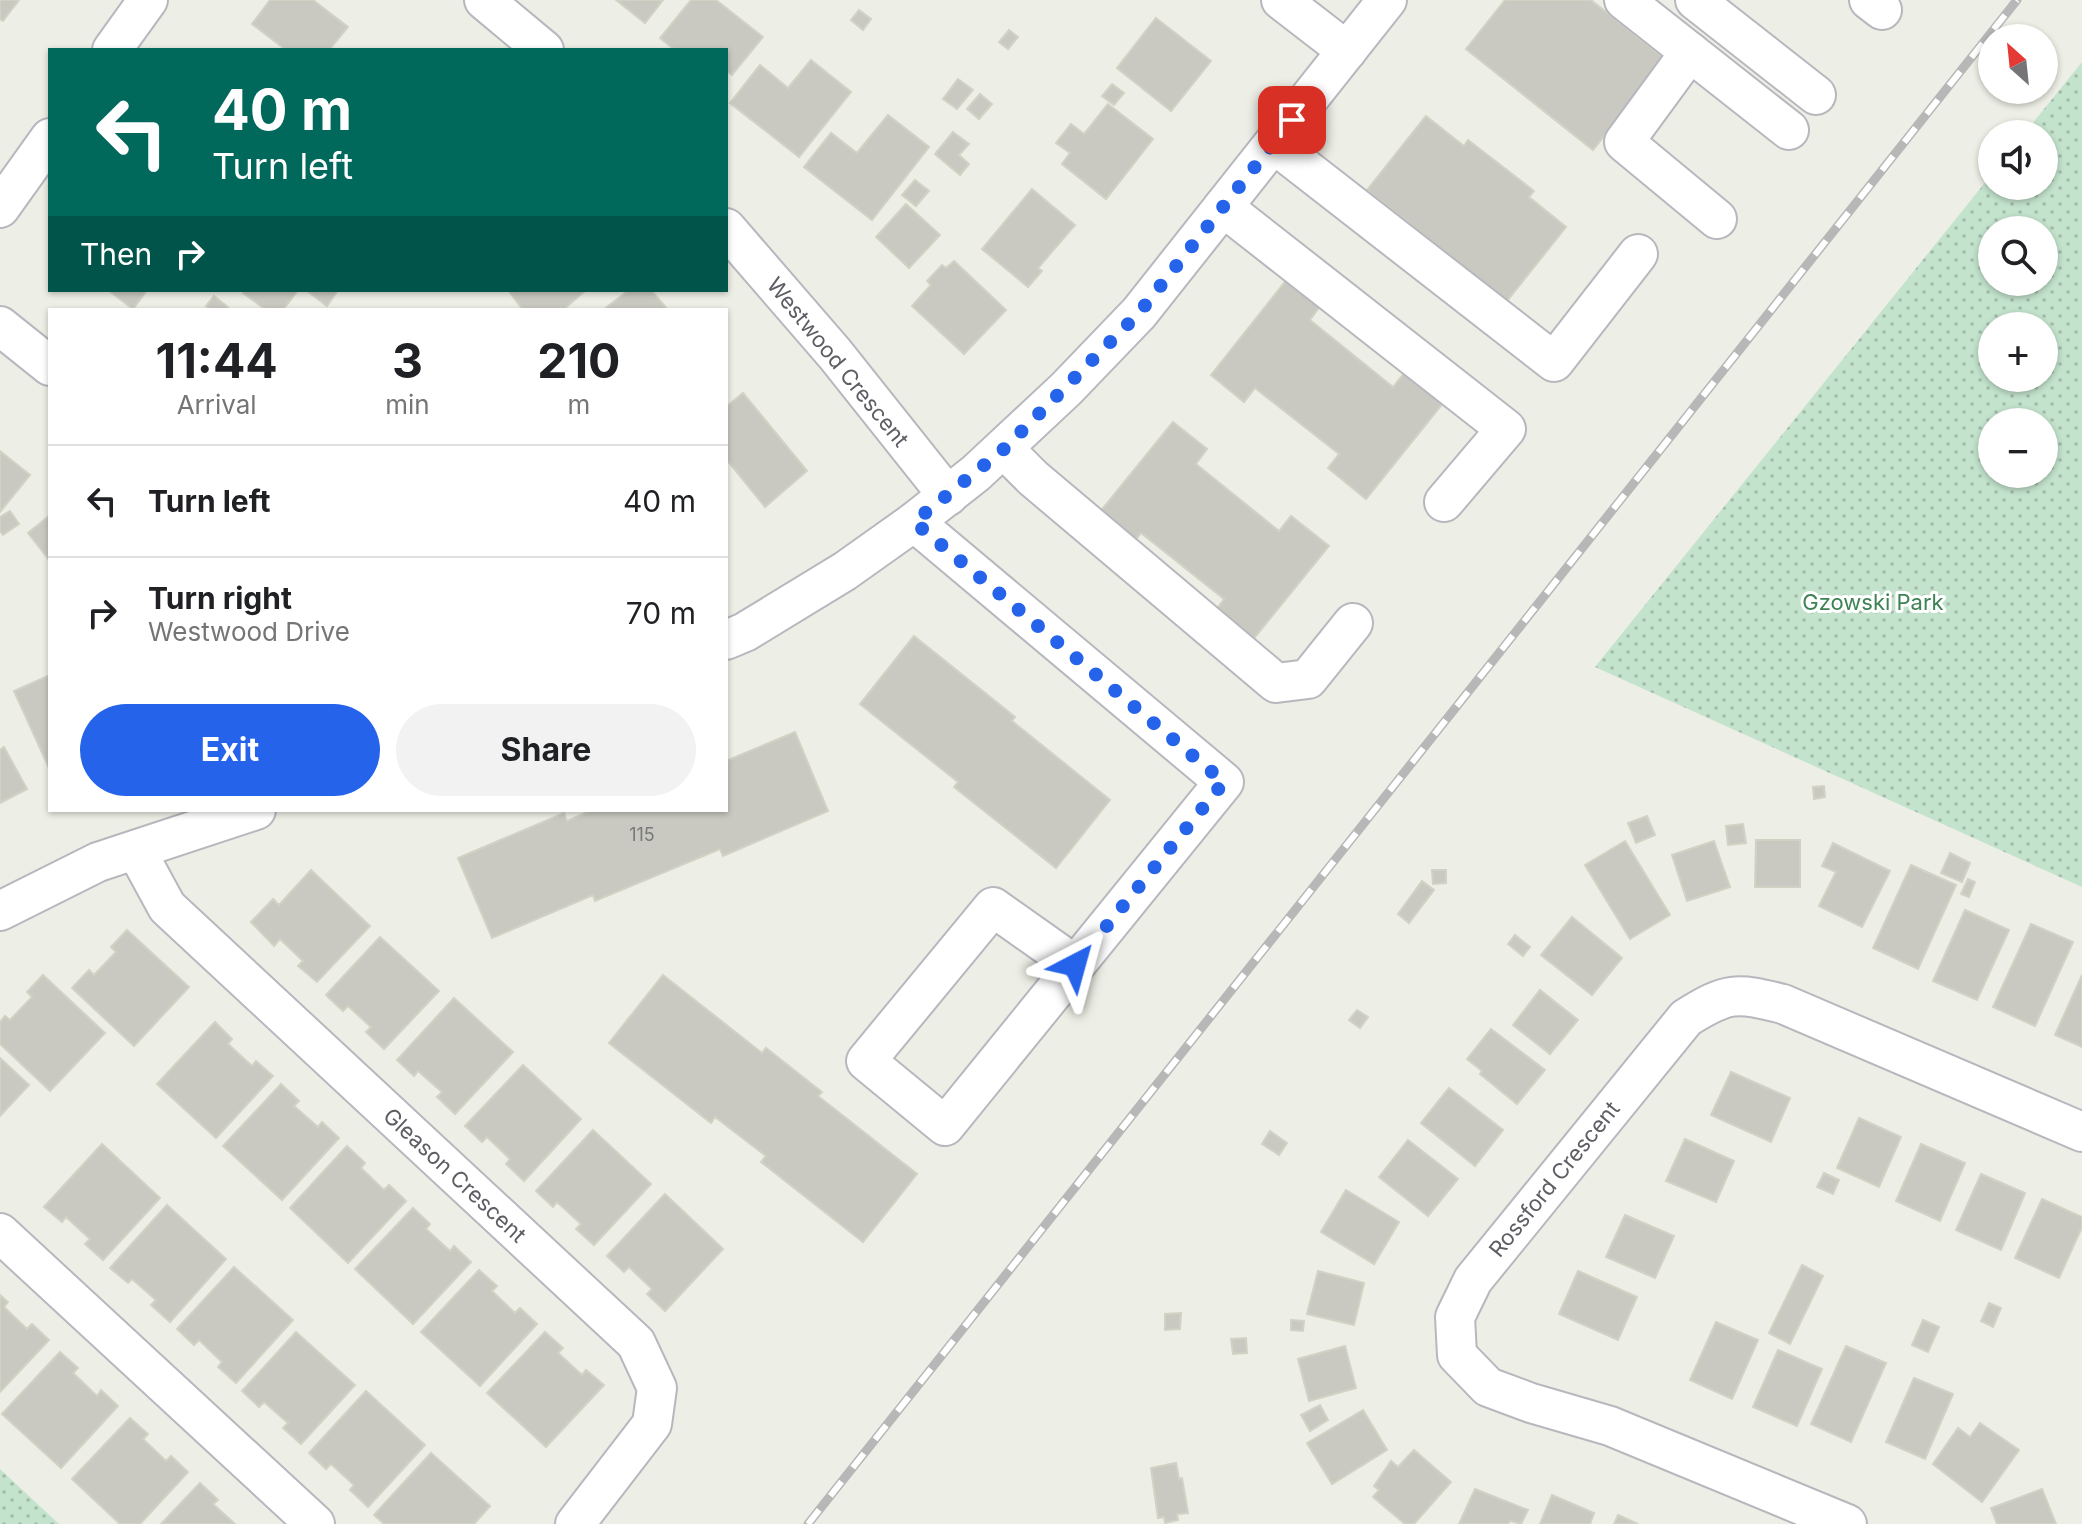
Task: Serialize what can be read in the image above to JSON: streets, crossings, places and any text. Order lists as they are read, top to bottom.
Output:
{
  "streets": {
    "street": ["Westwood Crescent", "Gleason Crescent", "Rossford Crescent"]
  },
  "parks": ["Gzowski Park"],
  "house_numbers": ["115"],
  "north": "top left",
  "page": {
    "map_buttons": ["+", "−"],
    "turn": ["40 m", "Turn left"],
    "then": "Then",
    "eta": [
      "11:44",
      "Arrival",
      "3",
      "min",
      "210",
      "m"
    ],
    "list": [
      {
        "name": "Turn left",
        "value": "40 m"
      },
      {
        "name": "Turn right",
        "note": "Westwood Drive",
        "value": "70 m"
      }
    ],
    "buttons": ["Exit", "Share"]
  }
}
